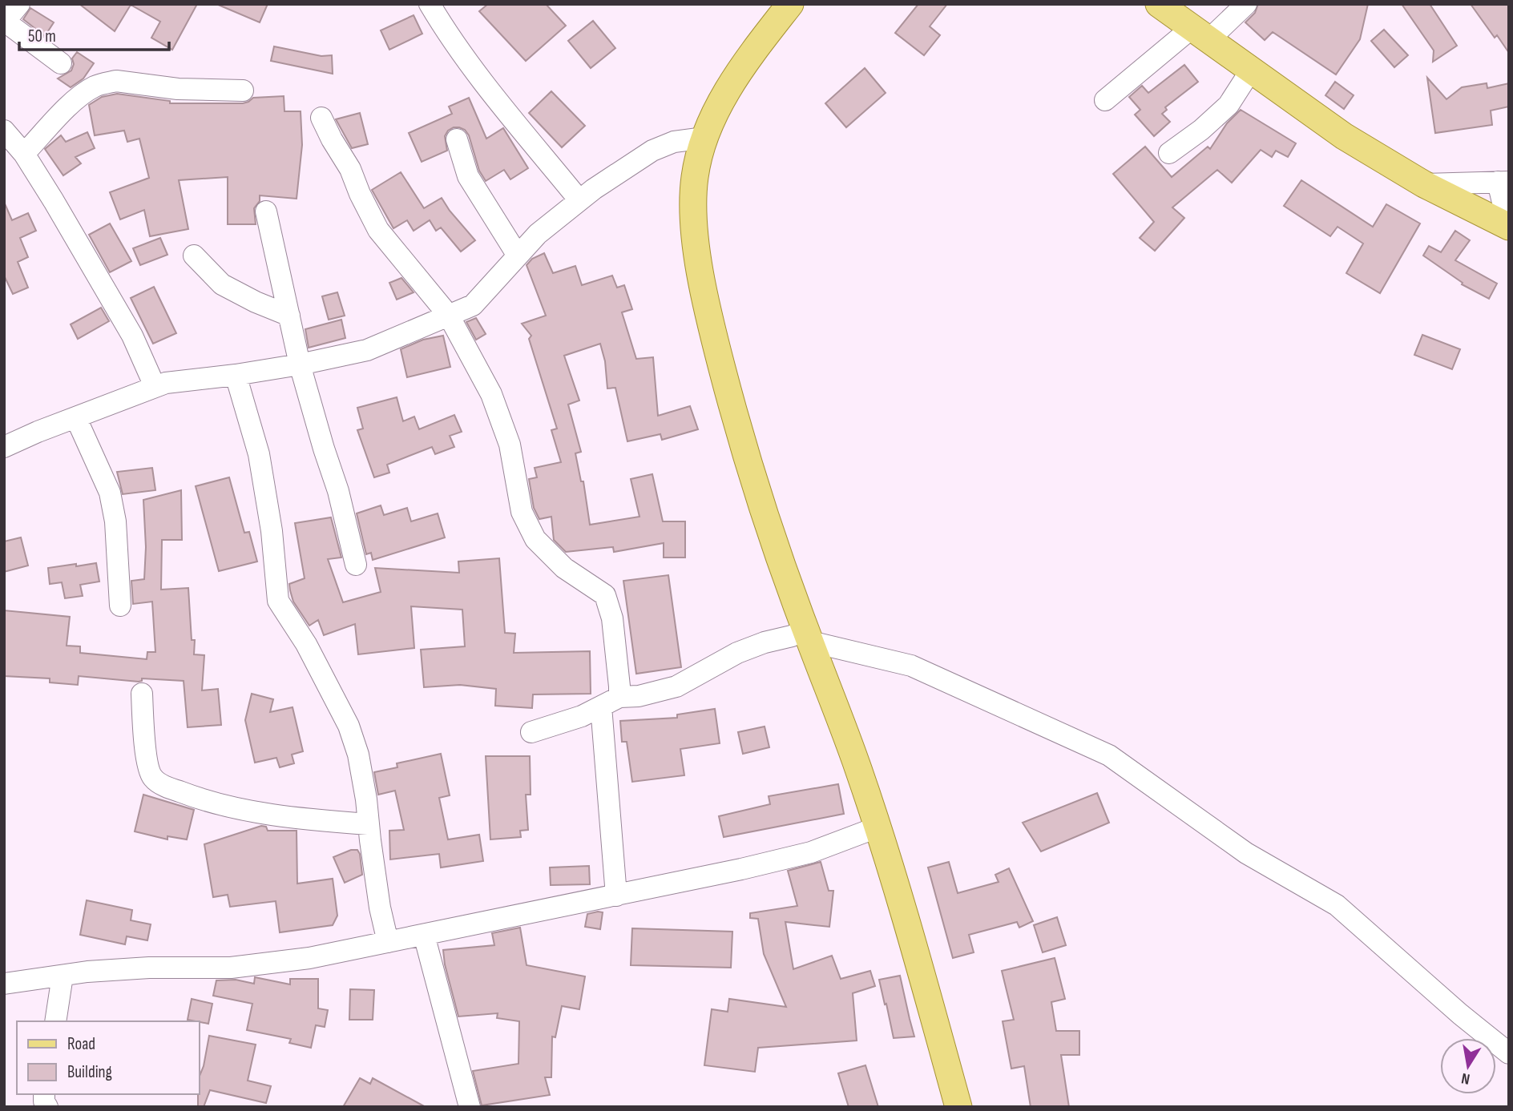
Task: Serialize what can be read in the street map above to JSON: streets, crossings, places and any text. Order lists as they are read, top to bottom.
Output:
{
  "legend": ["Road", "Building"],
  "scale_bar": "50 m",
  "north": "bottom"
}
